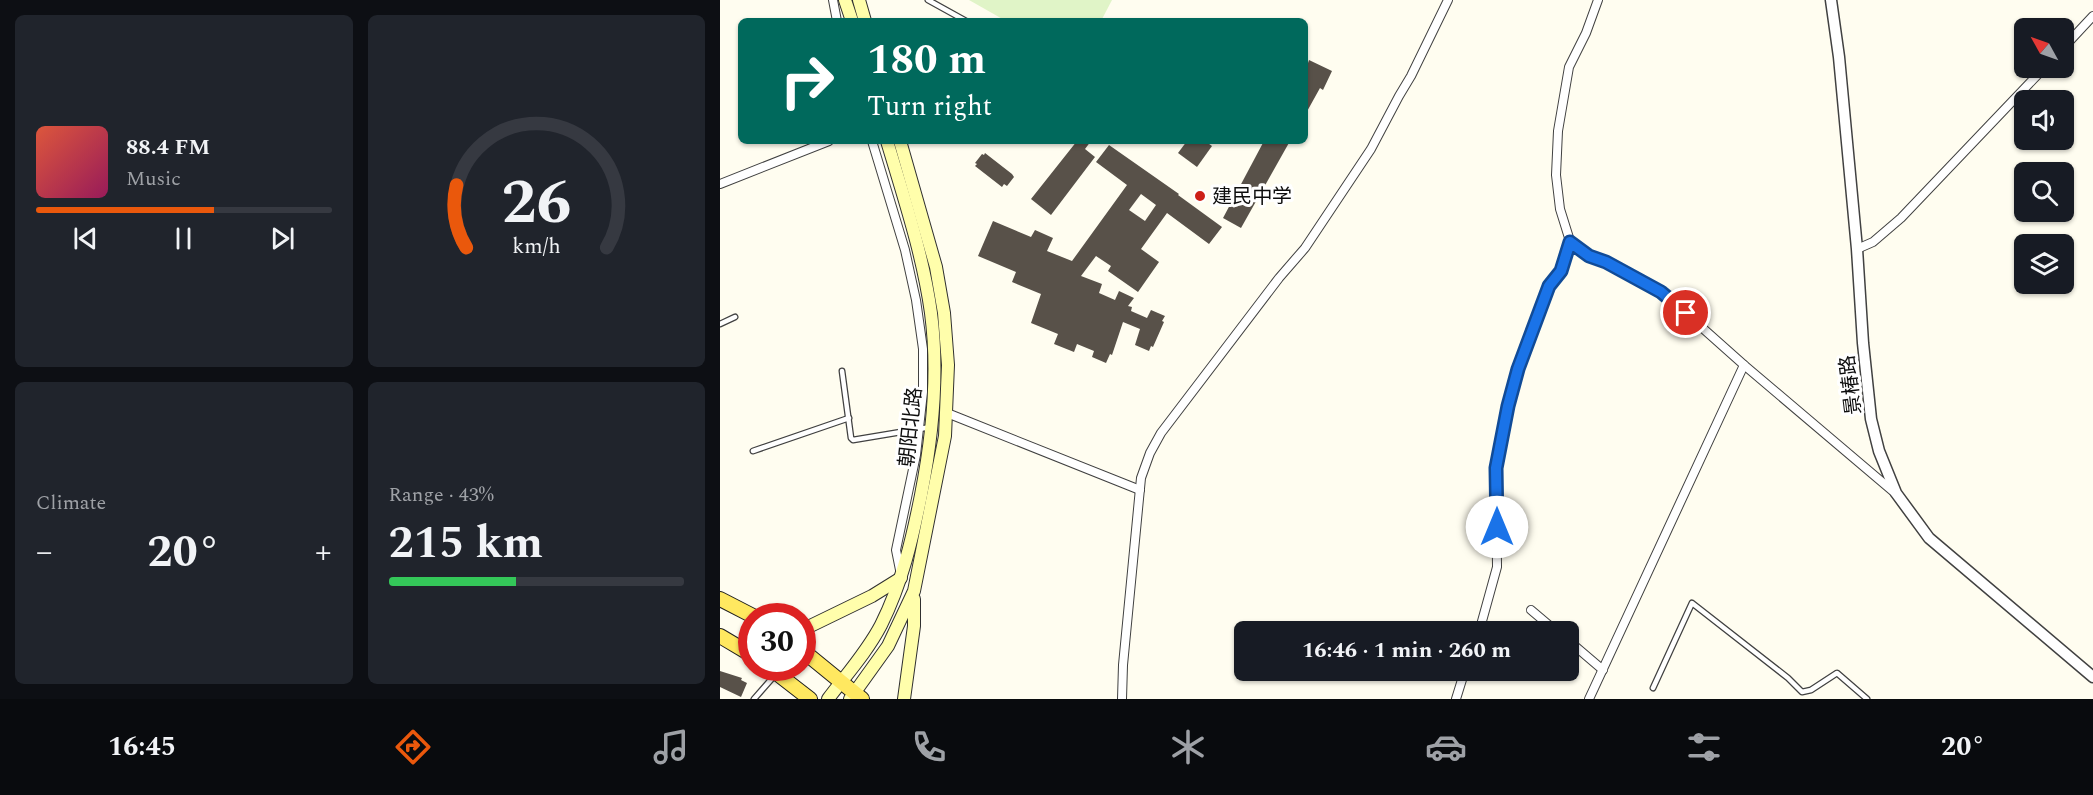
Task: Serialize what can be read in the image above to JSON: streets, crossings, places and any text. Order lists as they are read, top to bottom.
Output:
{
  "streets": {
    "main road": ["朝阳北路"],
    "street": ["景椿路"]
  },
  "places": ["建民中学"],
  "north": "top left",
  "page": {
    "turn": ["180 m", "Turn right"],
    "song": ["88.4 FM", "Music"],
    "tile": [
      "Climate",
      ["Range · 43%", "215 km"]
    ],
    "heat": ["−", "20°", "+"],
    "limit": "30",
    "trip": "16:46 · 1 min · 260 m",
    "tabs": ["16:45", "20°"],
    "gauge": ["26", "km/h"]
  }
}
